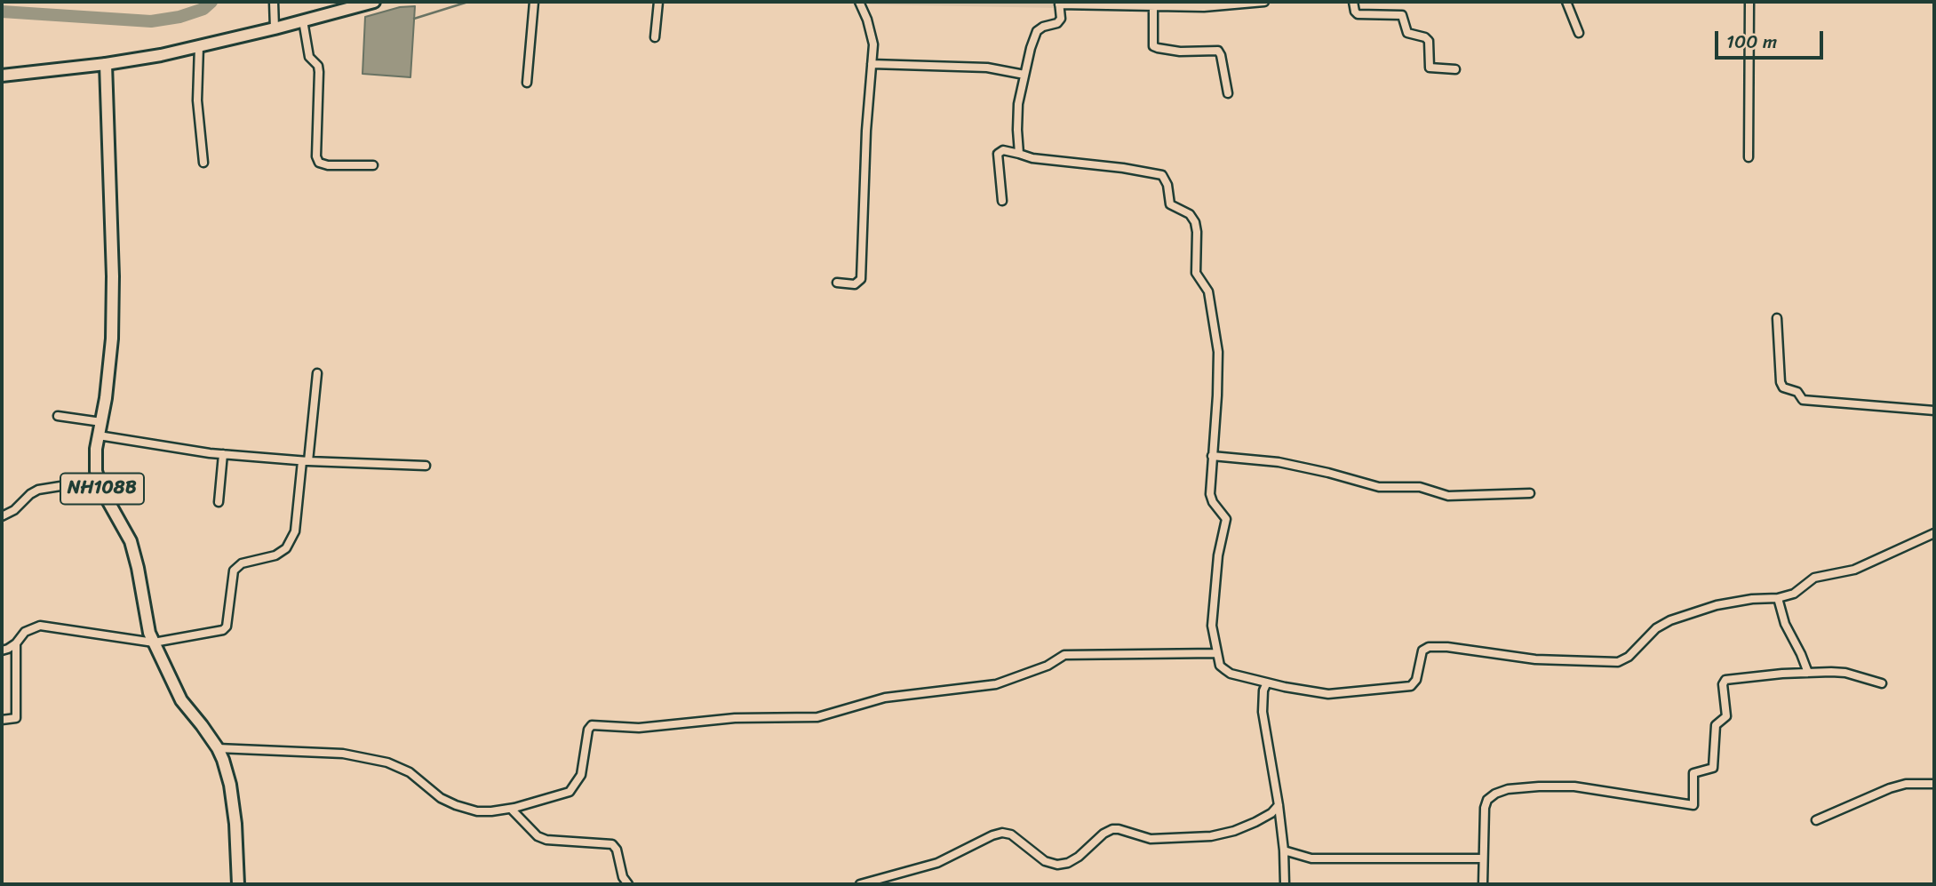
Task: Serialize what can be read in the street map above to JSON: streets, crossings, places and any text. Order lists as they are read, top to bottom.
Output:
{
  "streets": {
    "main road": ["NH108B"]
  },
  "scale_bar": "100 m"
}
